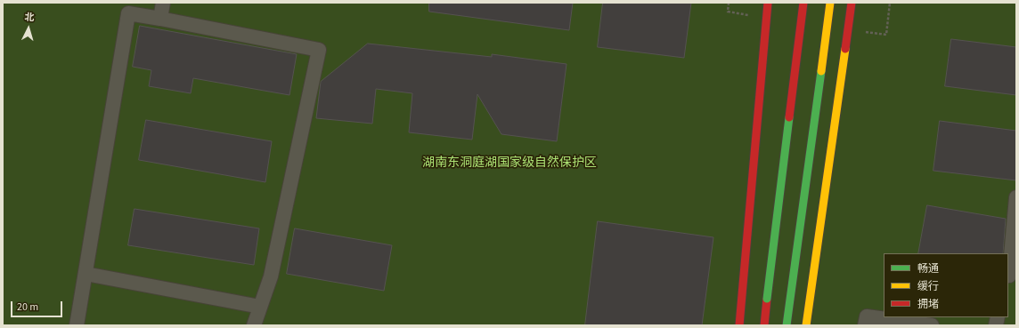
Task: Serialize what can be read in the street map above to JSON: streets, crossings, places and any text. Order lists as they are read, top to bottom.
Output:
{
  "parks": ["湖南东洞庭湖国家级自然保护区"],
  "legend": ["畅通", "缓行", "拥堵"],
  "scale_bar": "20 m",
  "north": "top"
}
